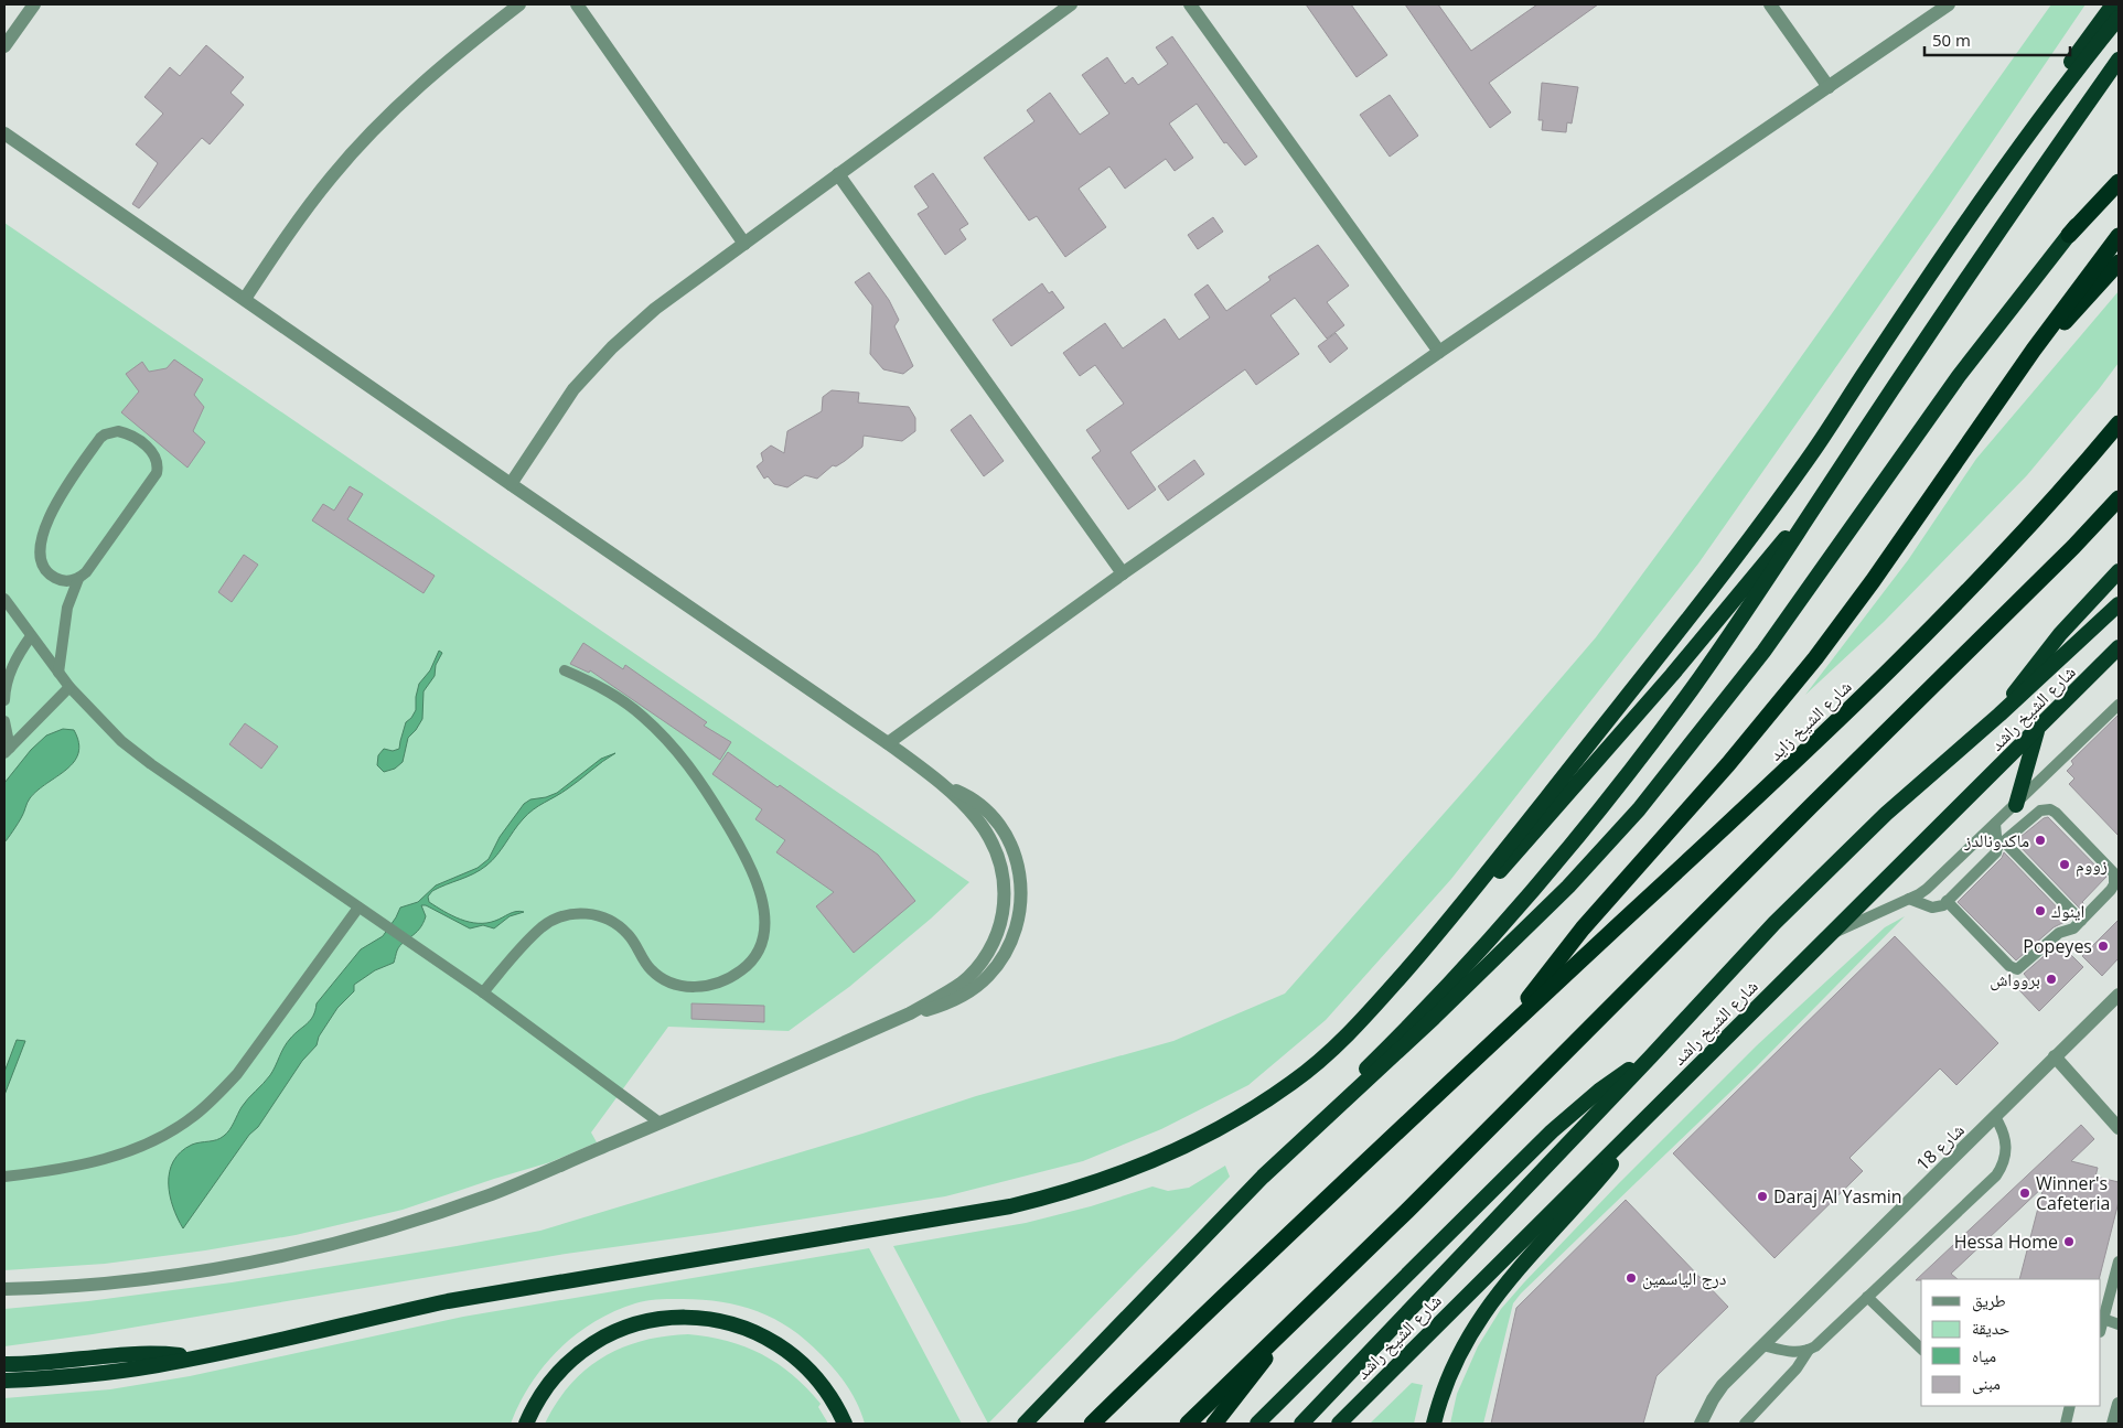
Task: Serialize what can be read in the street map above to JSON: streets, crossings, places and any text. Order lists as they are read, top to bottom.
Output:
{
  "streets": {
    "highway": ["شارع الشيخ راشد", "شارع الشيخ زايد"],
    "street": ["شارع 18"]
  },
  "places": [
    "ماكدونالدز",
    "زووم",
    "اينوك",
    "Popeyes",
    "بروواش",
    "Winner's Cafeteria",
    "Daraj Al Yasmin",
    "Hessa Home",
    "درج الياسمين"
  ],
  "legend": [
    "طريق",
    "حديقة",
    "مياه",
    "مبنى"
  ],
  "scale_bar": "50 m"
}
